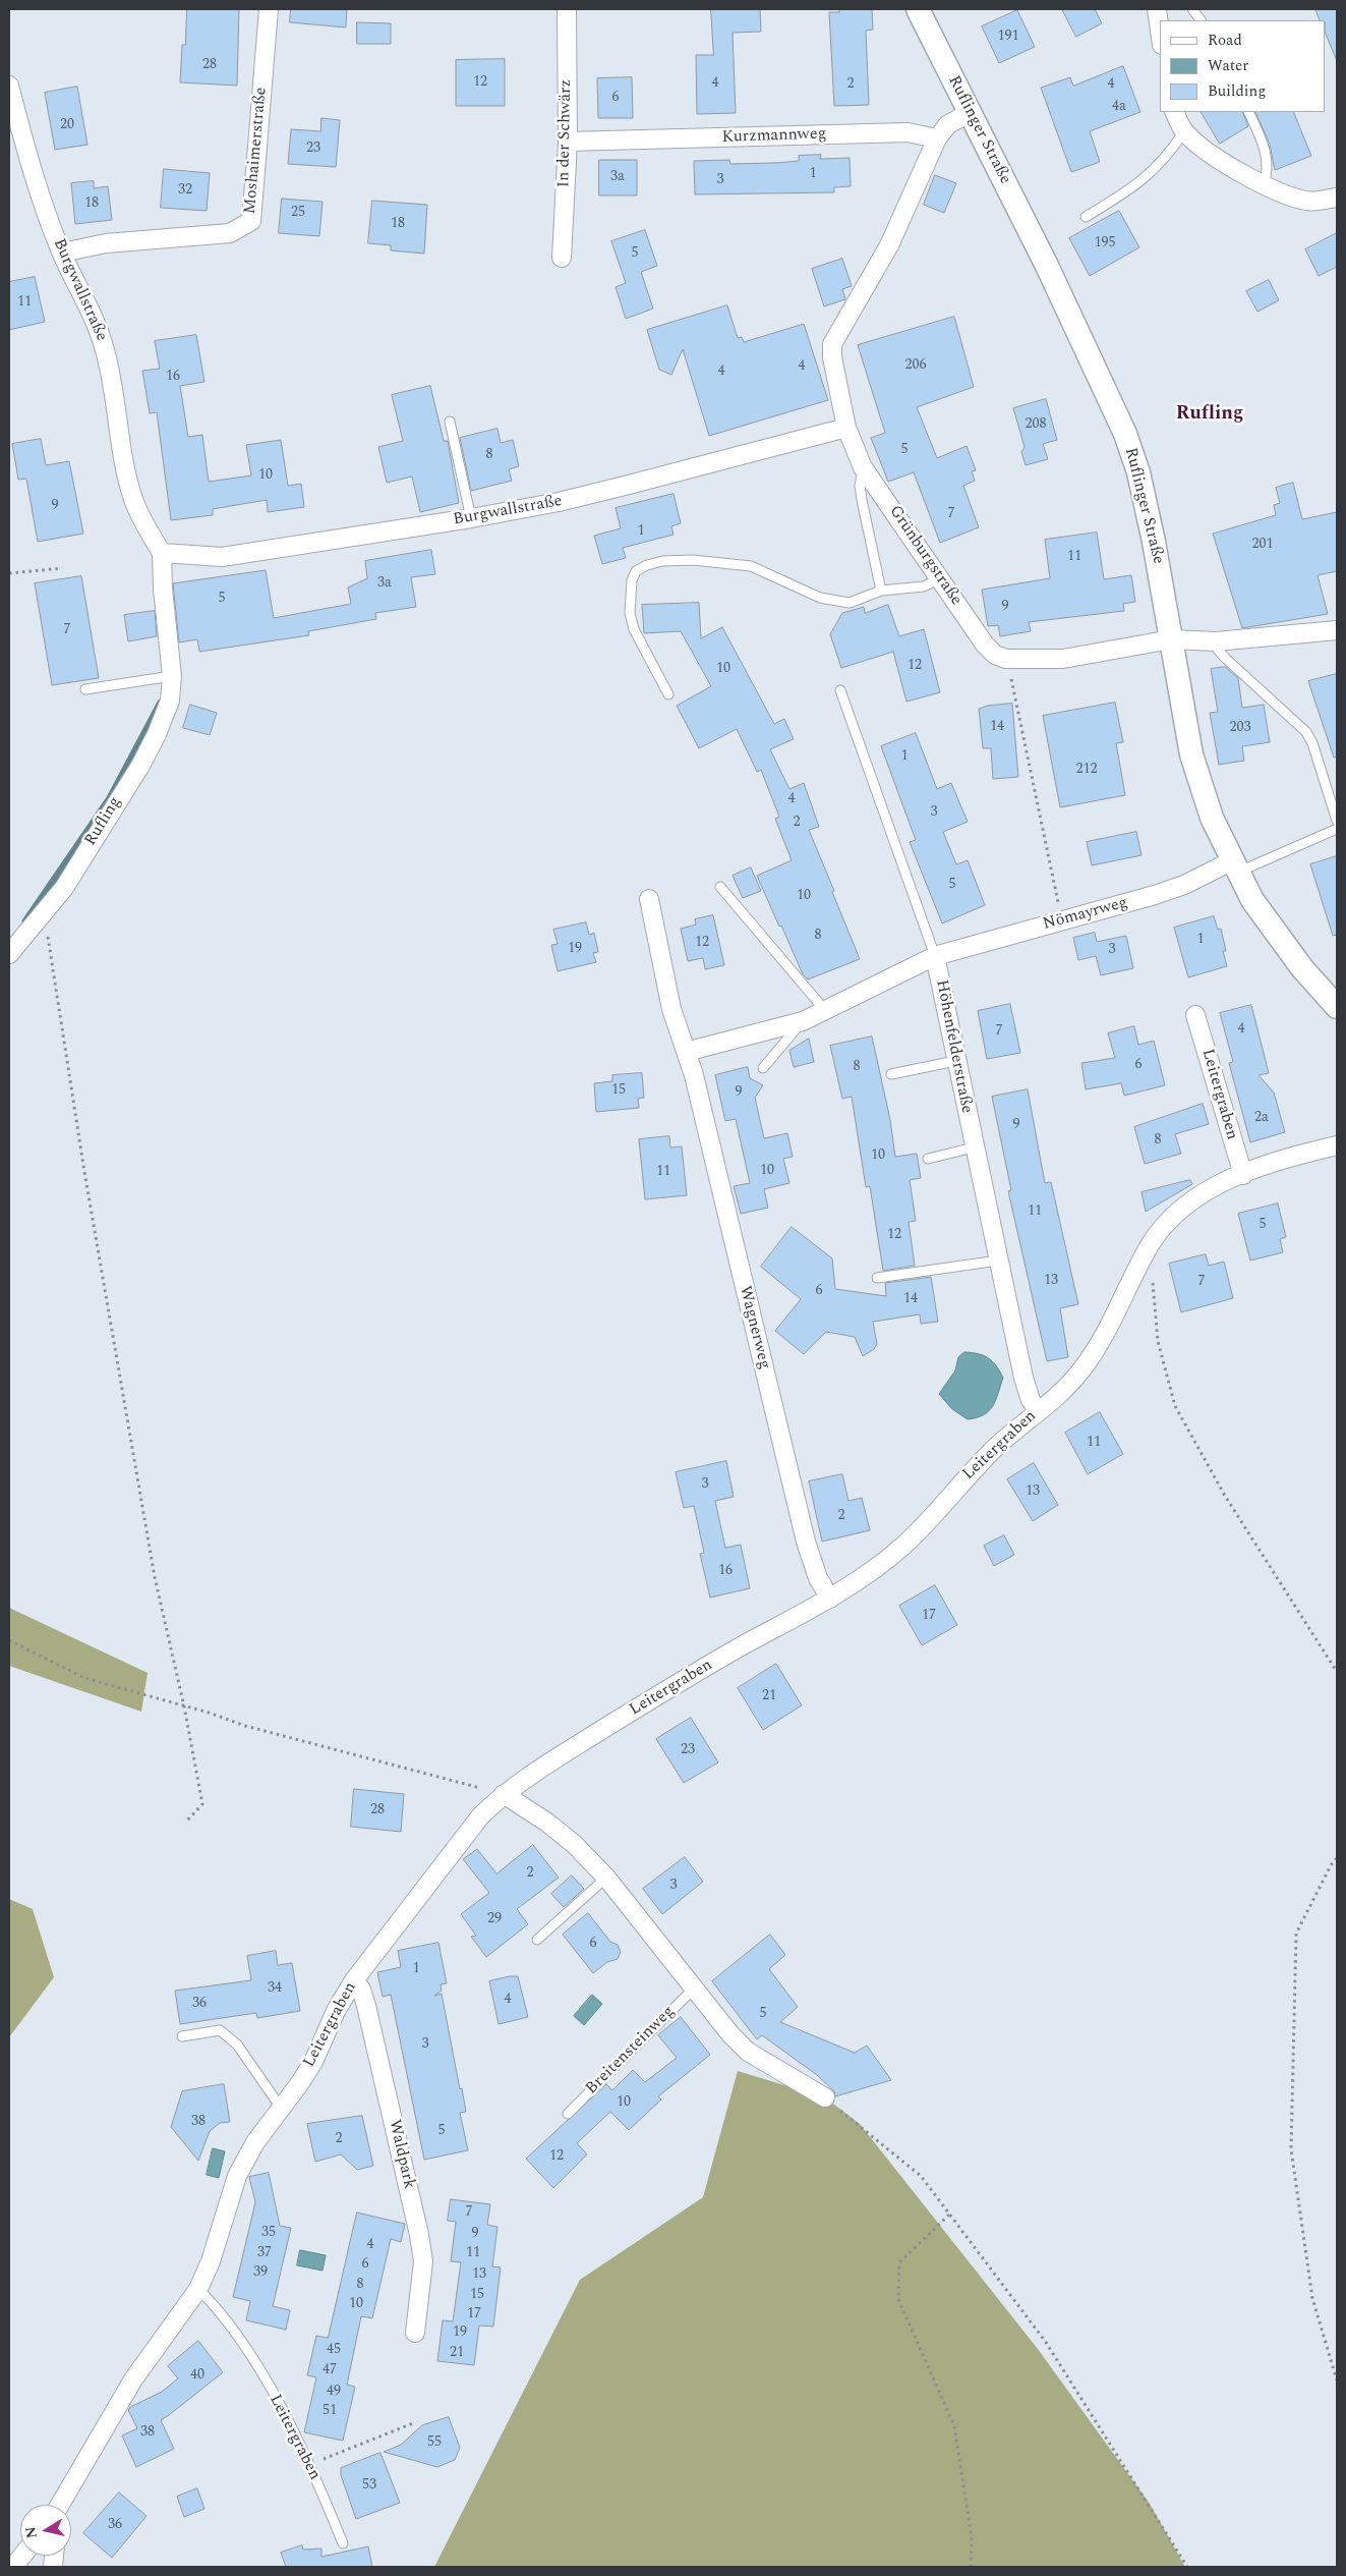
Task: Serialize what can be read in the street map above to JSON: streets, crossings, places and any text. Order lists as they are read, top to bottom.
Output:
{
  "streets": {
    "street": [
      "Ruflinger Straße",
      "In der Schwärz",
      "Kurzmannweg",
      "Moshaimerstraße",
      "Burgwallstraße",
      "Grünburgstraße",
      "Rufling",
      "Nömayrweg",
      "Höhenfelderstraße",
      "Leitergraben",
      "Wagnerweg",
      "Waldpark"
    ],
    "lane": ["Breitensteinweg"]
  },
  "crossings": [
    ["Ruflinger Straße", "Nömayrweg"],
    ["In der Schwärz", "Kurzmannweg"],
    ["Kurzmannweg", "Grünburgstraße"],
    ["Moshaimerstraße", "Burgwallstraße"],
    ["Burgwallstraße", "Grünburgstraße"],
    ["Nömayrweg", "Höhenfelderstraße"],
    ["Höhenfelderstraße", "Leitergraben"],
    ["Leitergraben", "Wagnerweg"],
    ["Leitergraben", "Waldpark"]
  ],
  "districts": ["Rufling"],
  "house_numbers": [
    "191",
    "28",
    "12",
    "4",
    "2",
    "4",
    "6",
    "4a",
    "20",
    "23",
    "1",
    "3a",
    "3",
    "32",
    "18",
    "25",
    "18",
    "195",
    "5",
    "11",
    "206",
    "4",
    "4",
    "16",
    "208",
    "5",
    "8",
    "10",
    "9",
    "7",
    "1",
    "201",
    "11",
    "3a",
    "5",
    "9",
    "7",
    "12",
    "10",
    "14",
    "203",
    "1",
    "212",
    "4",
    "3",
    "2",
    "5",
    "10",
    "8",
    "1",
    "12",
    "19",
    "3",
    "4",
    "7",
    "6",
    "8",
    "15",
    "9",
    "2a",
    "9",
    "8",
    "10",
    "10",
    "11",
    "11",
    "5",
    "12",
    "13",
    "7",
    "6",
    "14",
    "11",
    "3",
    "13",
    "2",
    "16",
    "17",
    "21",
    "23",
    "28",
    "2",
    "3",
    "29",
    "6",
    "1",
    "34",
    "4",
    "36",
    "5",
    "3",
    "10",
    "38",
    "5",
    "2",
    "12",
    "7",
    "35",
    "9",
    "4",
    "37",
    "11",
    "6",
    "39",
    "13",
    "8",
    "15",
    "10",
    "17",
    "19",
    "45",
    "21",
    "47",
    "40",
    "49",
    "51",
    "38",
    "55",
    "53",
    "36"
  ],
  "legend": ["Road", "Water", "Building"],
  "north": "left"
}
